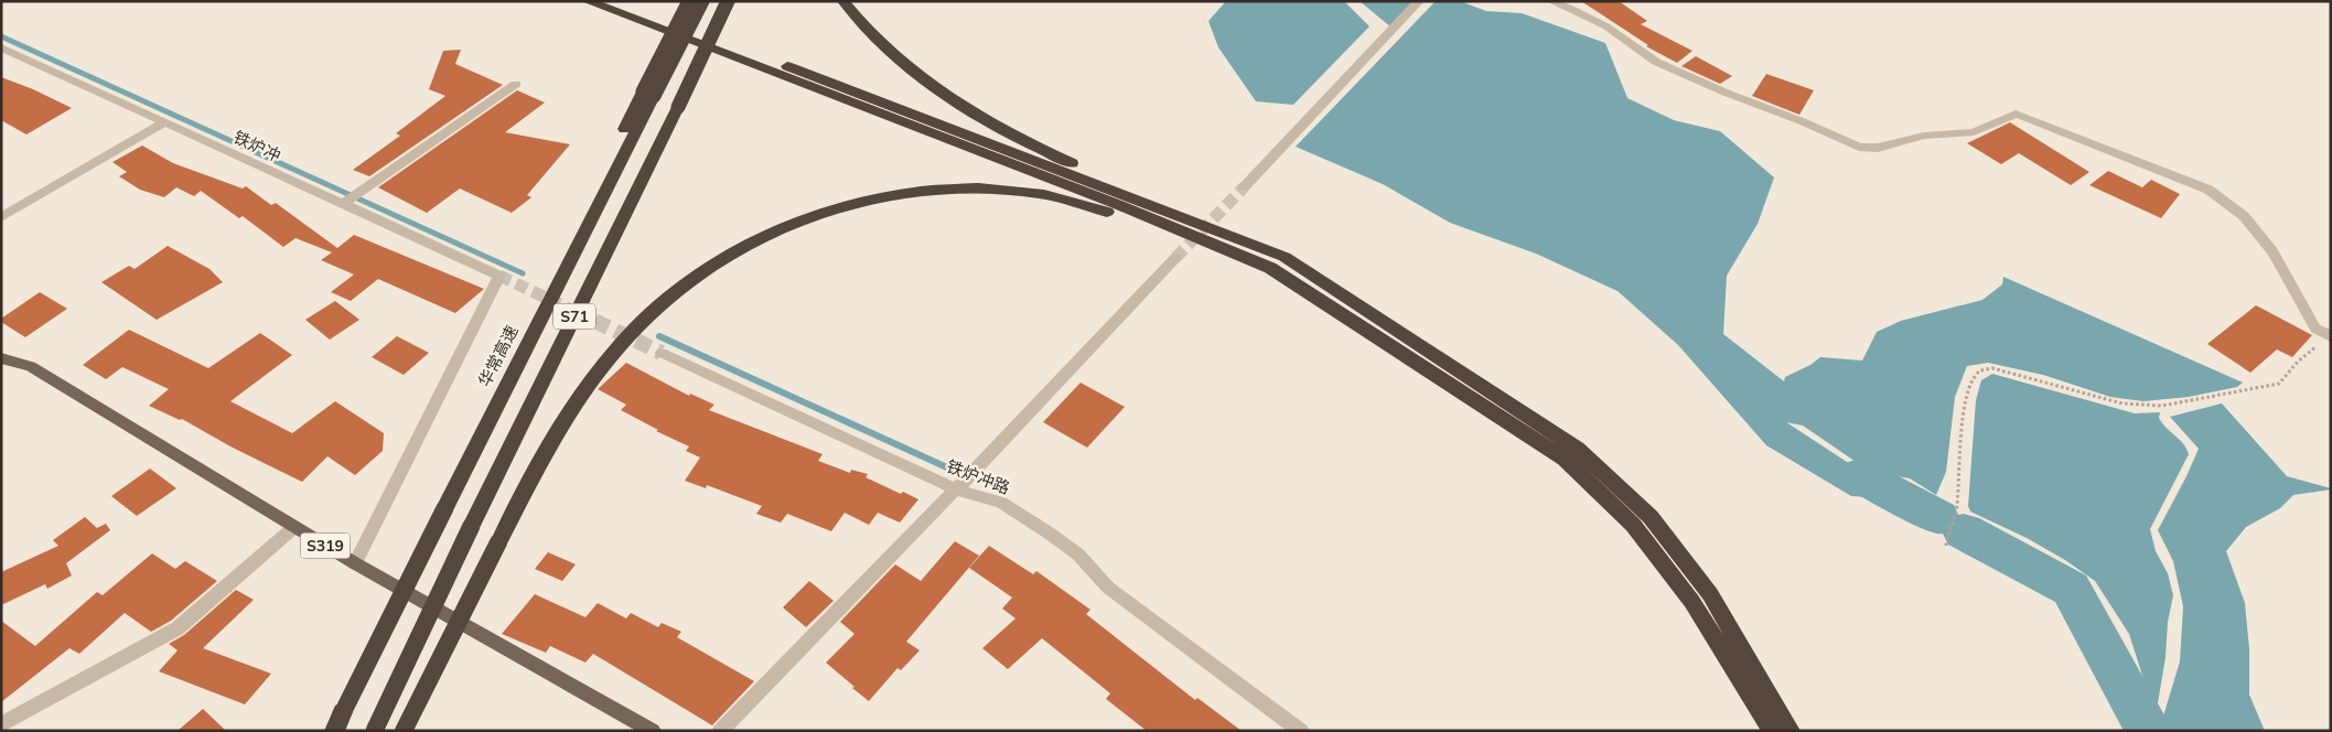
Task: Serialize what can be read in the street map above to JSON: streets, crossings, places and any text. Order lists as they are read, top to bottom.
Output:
{
  "streets": {
    "highway": ["S71", "华常高速"],
    "main road": ["S319"],
    "street": ["铁炉冲", "铁炉冲路"]
  },
  "crossings": [
    ["铁炉冲", "S319"]
  ]
}
